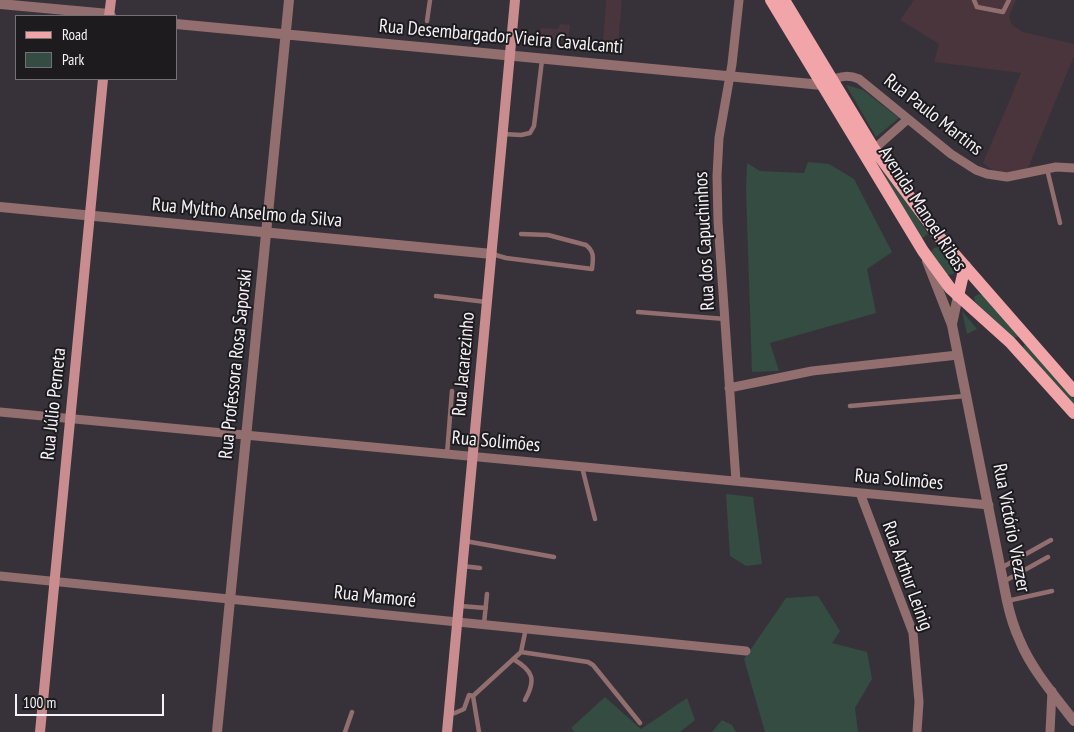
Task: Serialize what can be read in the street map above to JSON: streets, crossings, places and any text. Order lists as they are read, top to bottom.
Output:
{
  "streets": {
    "main road": ["Avenida Manoel Ribas", "Rua Jacarezinho", "Rua Júlio Perneta"],
    "street": [
      "Rua Desembargador Vieira Cavalcanti",
      "Rua Paulo Martins",
      "Rua Myltho Anselmo da Silva",
      "Rua dos Capuchinhos",
      "Rua Professora Rosa Saporski",
      "Rua Solimões",
      "Rua Victório Viezzer",
      "Rua Arthur Leinig",
      "Rua Mamoré"
    ]
  },
  "crossings": [
    ["Rua Desembargador Vieira Cavalcanti", "Rua Paulo Martins"],
    ["Rua Desembargador Vieira Cavalcanti", "Avenida Manoel Ribas"],
    ["Rua Desembargador Vieira Cavalcanti", "Rua dos Capuchinhos"],
    ["Rua Desembargador Vieira Cavalcanti", "Rua Professora Rosa Saporski"],
    ["Rua Desembargador Vieira Cavalcanti", "Rua Jacarezinho"],
    ["Rua Paulo Martins", "Avenida Manoel Ribas"],
    ["Avenida Manoel Ribas", "Rua Victório Viezzer"],
    ["Rua Myltho Anselmo da Silva", "Rua Professora Rosa Saporski"],
    ["Rua Myltho Anselmo da Silva", "Rua Jacarezinho"],
    ["Rua Myltho Anselmo da Silva", "Rua Júlio Perneta"],
    ["Rua dos Capuchinhos", "Rua Solimões"],
    ["Rua Professora Rosa Saporski", "Rua Solimões"],
    ["Rua Professora Rosa Saporski", "Rua Mamoré"],
    ["Rua Jacarezinho", "Rua Solimões"],
    ["Rua Jacarezinho", "Rua Mamoré"],
    ["Rua Júlio Perneta", "Rua Solimões"],
    ["Rua Júlio Perneta", "Rua Mamoré"],
    ["Rua Solimões", "Rua Victório Viezzer"],
    ["Rua Solimões", "Rua Arthur Leinig"]
  ],
  "legend": ["Road", "Park"],
  "scale_bar": "100 m"
}
